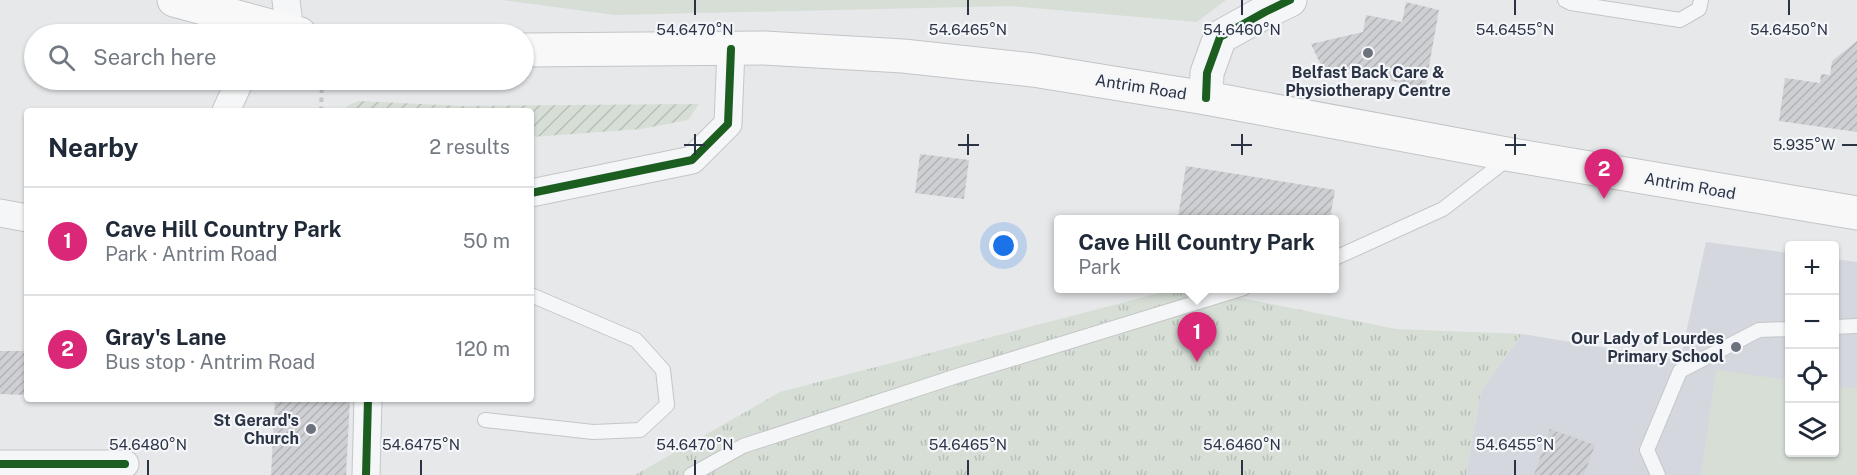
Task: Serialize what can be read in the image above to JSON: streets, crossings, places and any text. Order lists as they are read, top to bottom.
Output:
{
  "streets": {
    "main road": ["Antrim Road"]
  },
  "places": ["Belfast Back Care & Physiotherapy Centre", "Our Lady of Lourdes Primary School", "St Gerard's Church"],
  "page": {
    "search": "Search here",
    "heading": ["Nearby", "2 results"],
    "pins": ["2", "1"],
    "list": [
      {
        "mark": "1",
        "name": "Cave Hill Country Park",
        "note": "Park · Antrim Road",
        "value": "50 m"
      },
      {
        "mark": "2",
        "name": "Gray's Lane",
        "note": "Bus stop · Antrim Road",
        "value": "120 m"
      }
    ],
    "popup": ["Cave Hill Country Park", "Park"],
    "map_buttons": ["+", "−"]
  },
  "coordinates": [
    "54.6470°N",
    "54.6465°N",
    "54.6460°N",
    "54.6455°N",
    "54.6450°N",
    "5.935°W",
    "54.6480°N",
    "54.6475°N"
  ]
}
